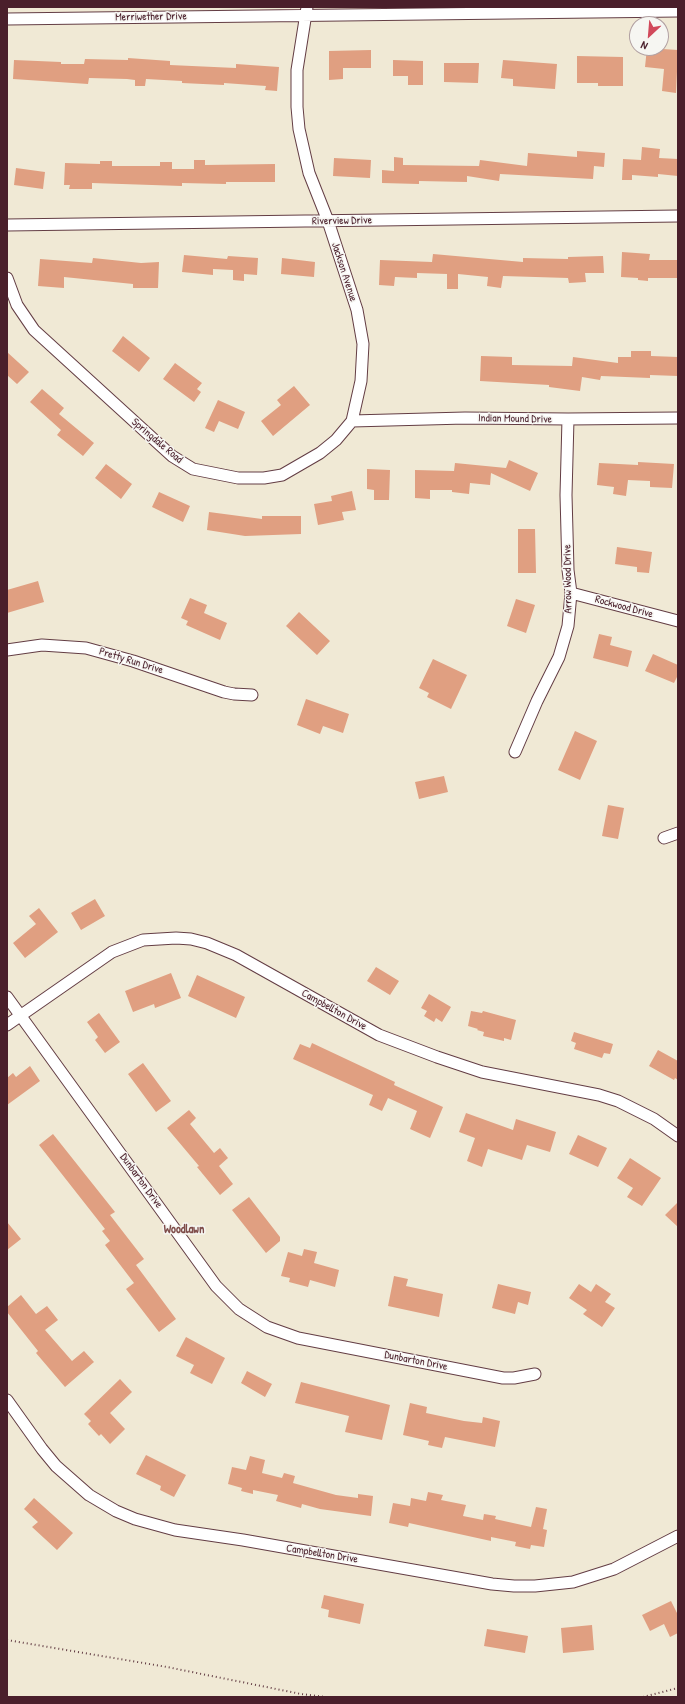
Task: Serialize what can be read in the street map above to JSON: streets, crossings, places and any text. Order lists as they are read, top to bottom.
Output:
{
  "streets": {
    "street": [
      "Merriwether Drive",
      "Riverview Drive",
      "Jackson Avenue",
      "Indian Mound Drive",
      "Springdale Road",
      "Arrow Wood Drive",
      "Rockwood Drive",
      "Pretty Run Drive",
      "Campbellton Drive",
      "Dunbarton Drive"
    ]
  },
  "crossings": [
    ["Merriwether Drive", "Jackson Avenue"],
    ["Riverview Drive", "Jackson Avenue"],
    ["Jackson Avenue", "Indian Mound Drive"],
    ["Jackson Avenue", "Springdale Road"],
    ["Indian Mound Drive", "Springdale Road"],
    ["Indian Mound Drive", "Arrow Wood Drive"],
    ["Arrow Wood Drive", "Rockwood Drive"],
    ["Campbellton Drive", "Dunbarton Drive"]
  ],
  "districts": ["Woodlawn"],
  "north": "bottom left"
}
